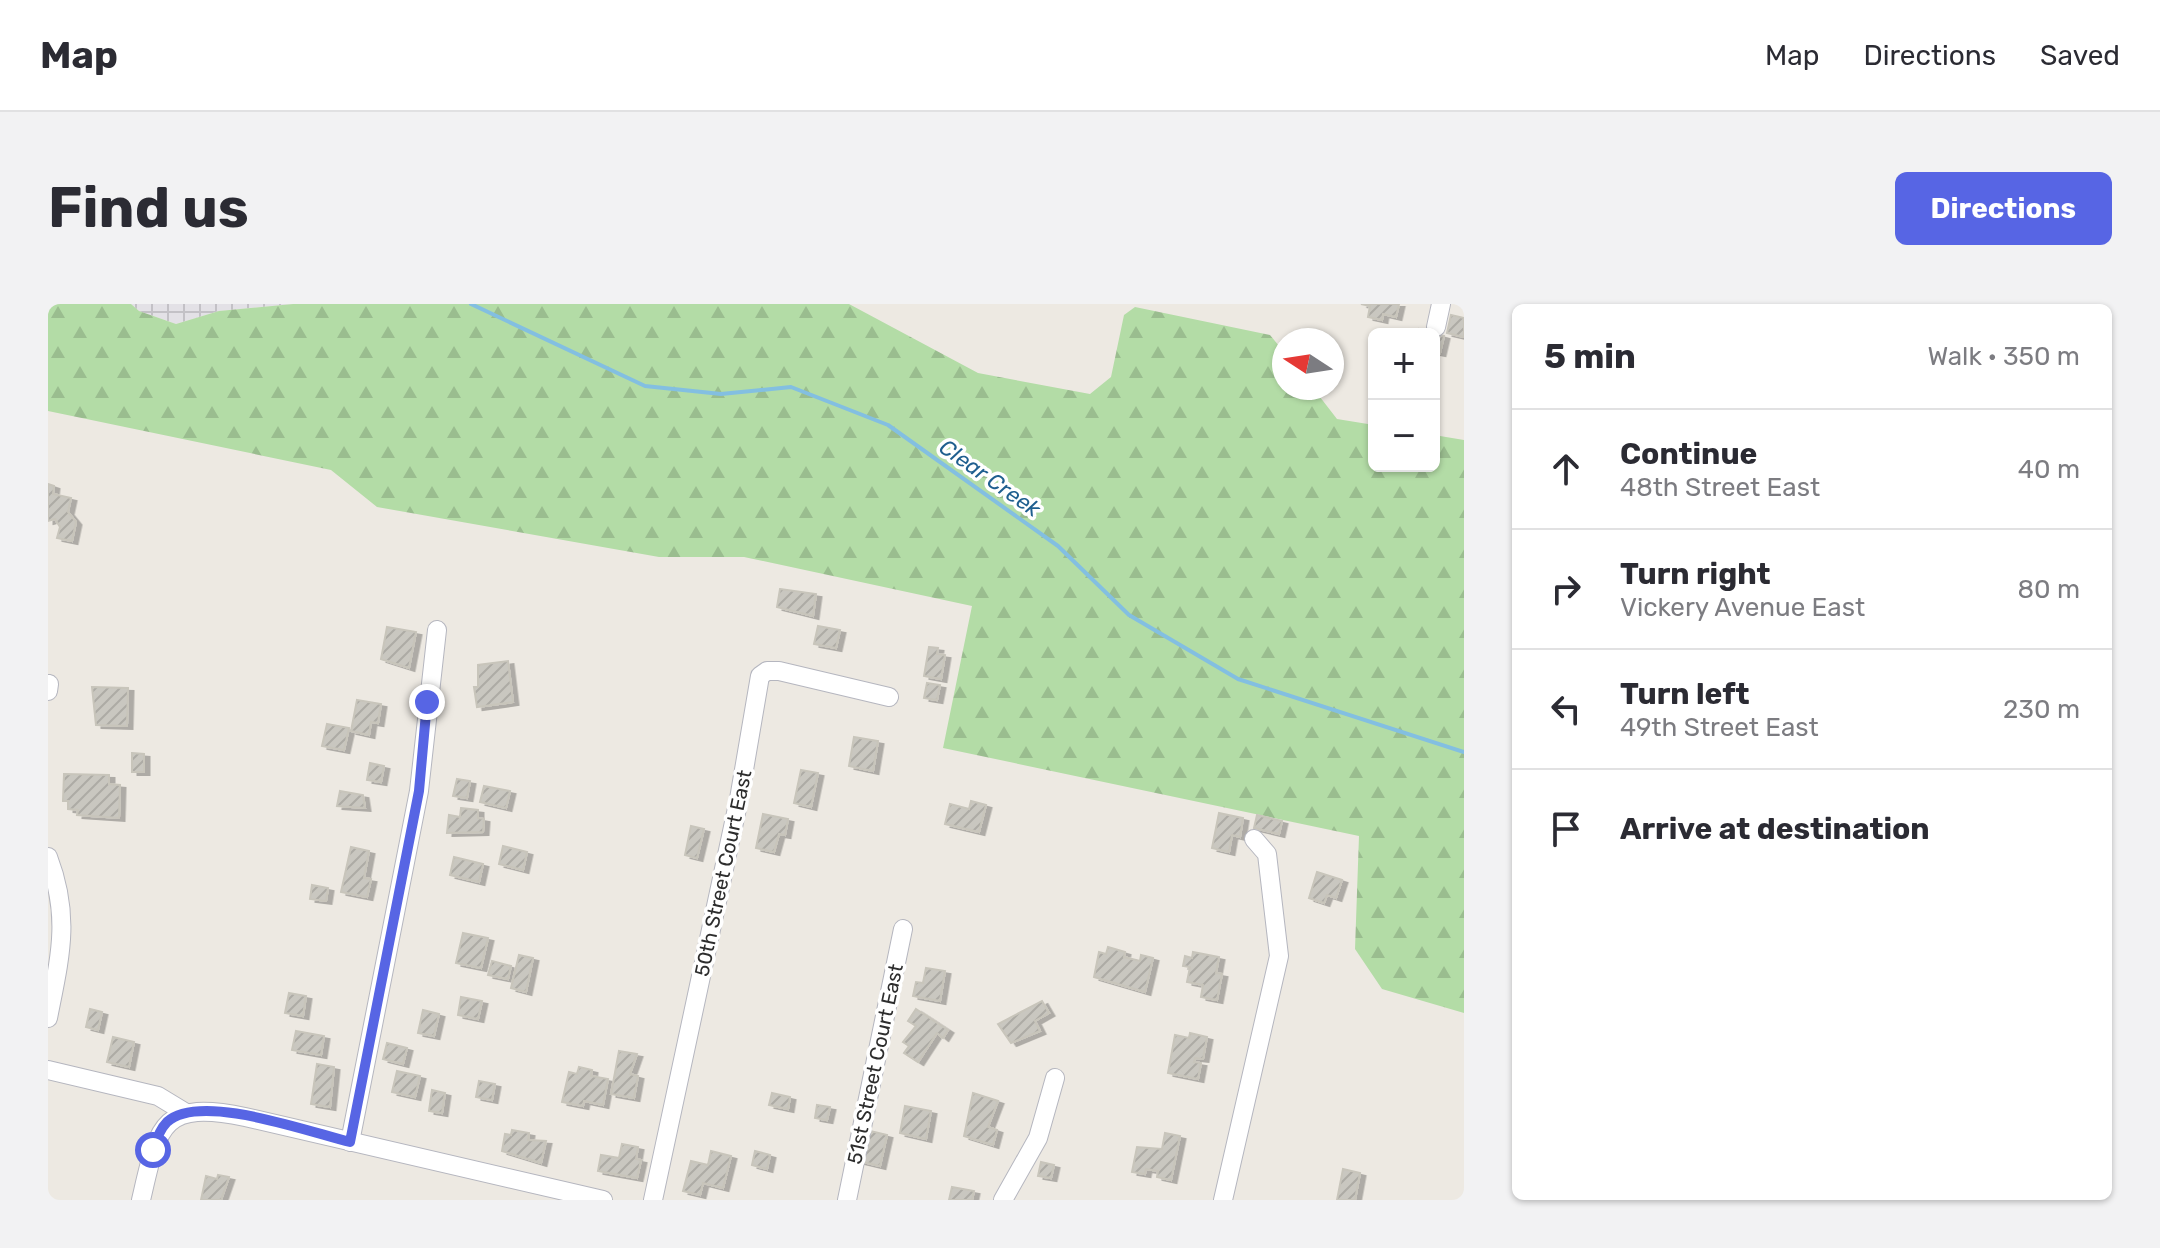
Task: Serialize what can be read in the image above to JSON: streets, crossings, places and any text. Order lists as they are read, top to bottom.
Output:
{
  "streets": {
    "street": ["50th Street Court East", "51st Street Court East"]
  },
  "water": ["Clear Creek"],
  "north": "left",
  "page": {
    "header": "Map",
    "nav": ["Map", "Directions", "Saved"],
    "buttons": "Directions",
    "title": "Find us",
    "heading": ["5 min", "Walk · 350 m"],
    "map_buttons": ["+", "−"],
    "list": [
      ["Continue", "48th Street East", "40 m"],
      ["Turn right", "Vickery Avenue East", "80 m"],
      ["Turn left", "49th Street East", "230 m"],
      "Arrive at destination"
    ]
  }
}
